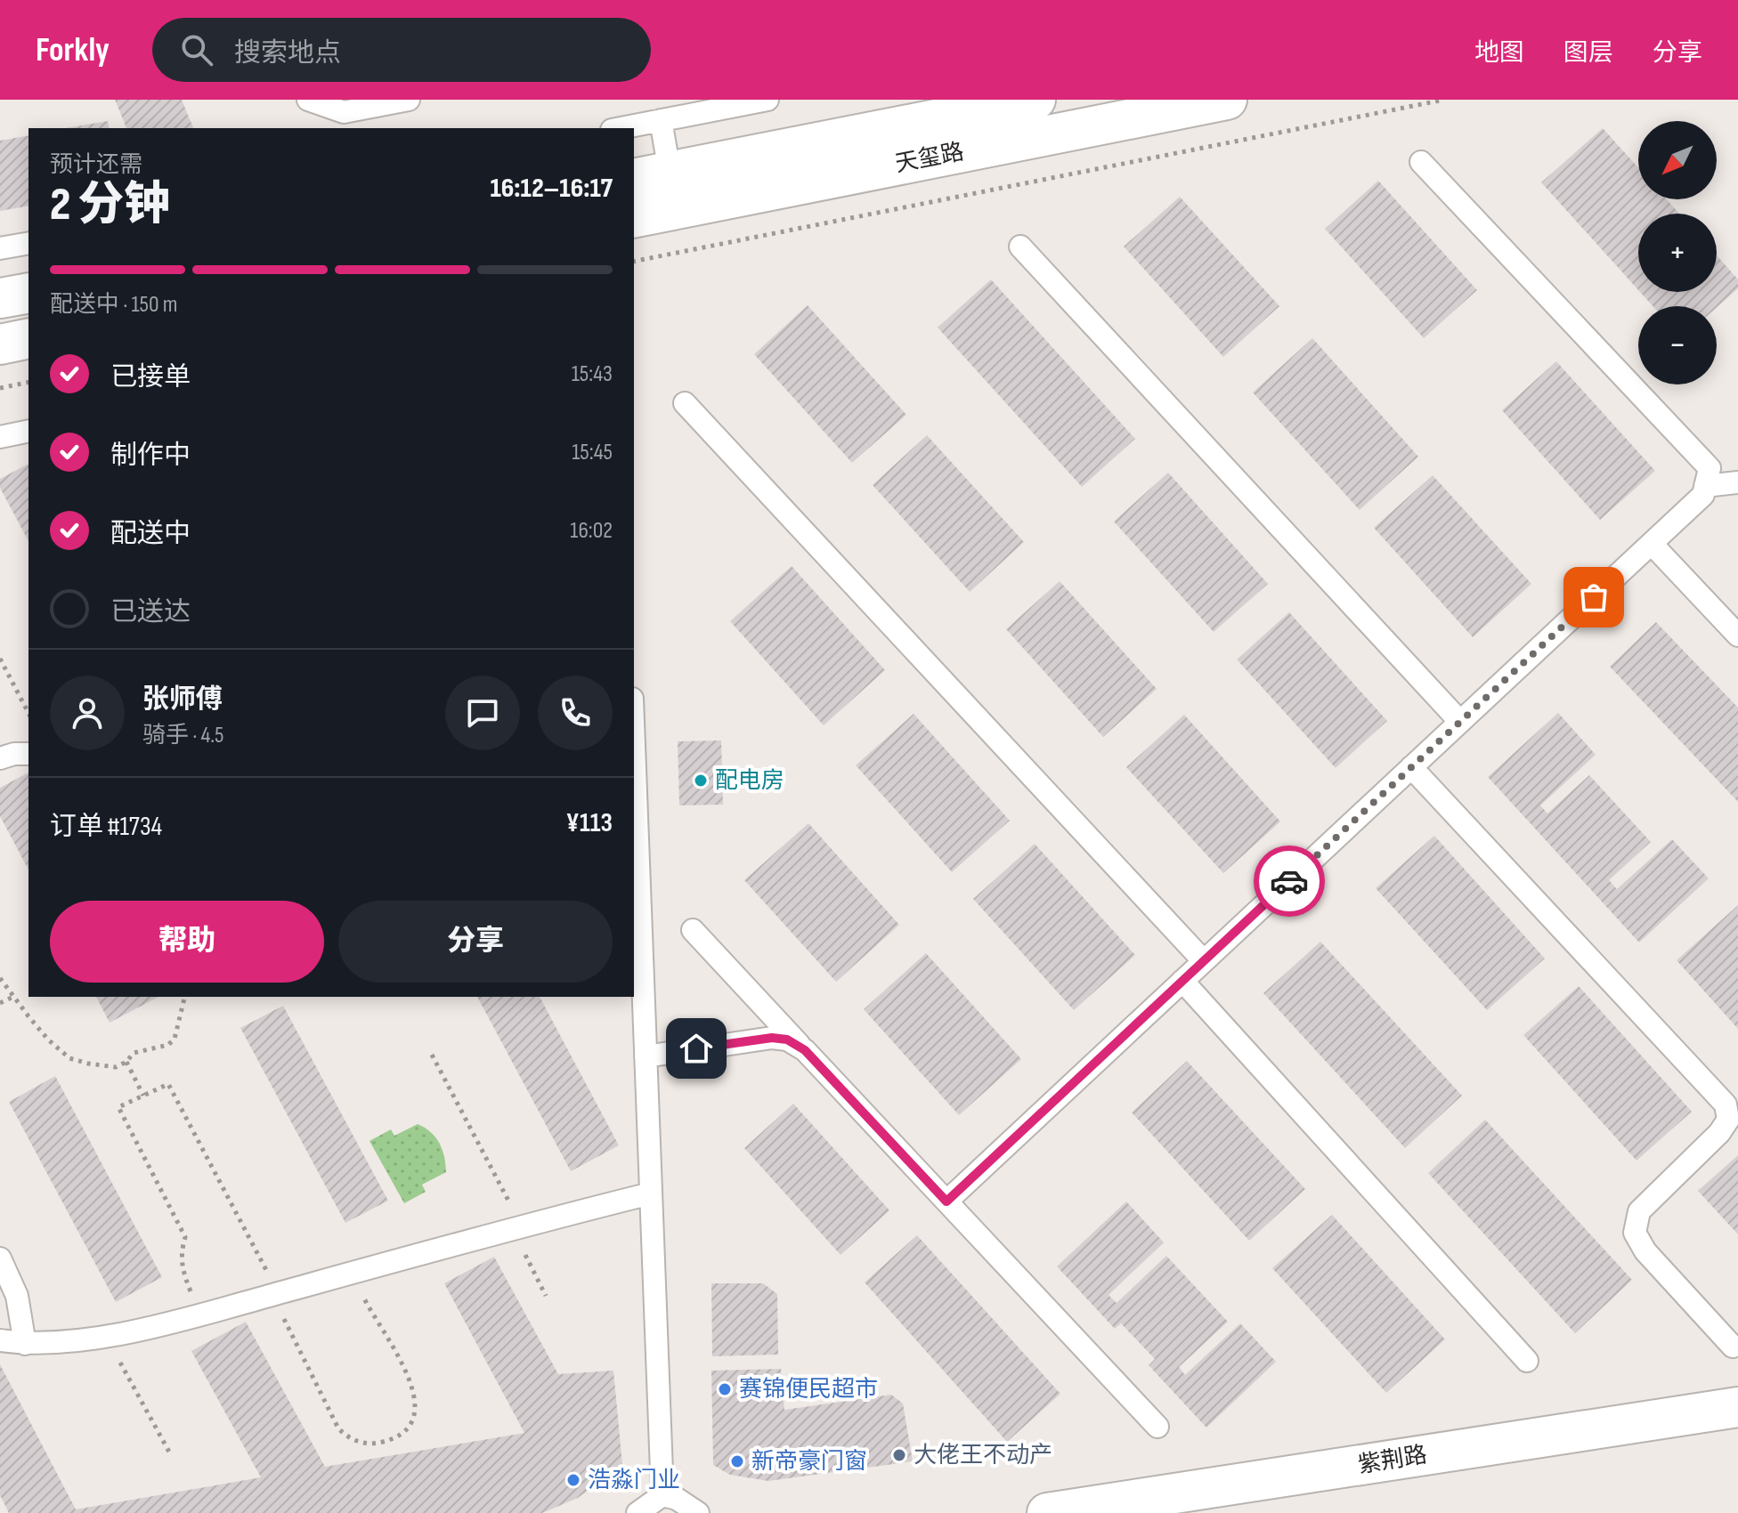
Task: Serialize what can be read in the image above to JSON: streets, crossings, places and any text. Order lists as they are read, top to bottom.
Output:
{
  "streets": {
    "street": ["天玺路", "紫荆路"]
  },
  "places": [
    "配电房",
    "赛锦便民超市",
    "大佬王不动产",
    "新帝豪门窗",
    "浩淼门业"
  ],
  "north": "bottom left",
  "page": {
    "header": "Forkly",
    "search": "搜索地点",
    "nav": ["地图", "图层", "分享"],
    "map_buttons": ["+", "−"],
    "heading": ["2 分钟", "预计还需", "16:12–16:17"],
    "panel": [
      "张师傅",
      "骑手 · 4.5",
      "订单 #1734",
      "¥113"
    ],
    "bar": "配送中 · 150 m",
    "list": [
      ["已接单", "15:43"],
      ["制作中", "15:45"],
      ["配送中", "16:02"],
      "已送达"
    ],
    "buttons": ["帮助", "分享"]
  }
}
